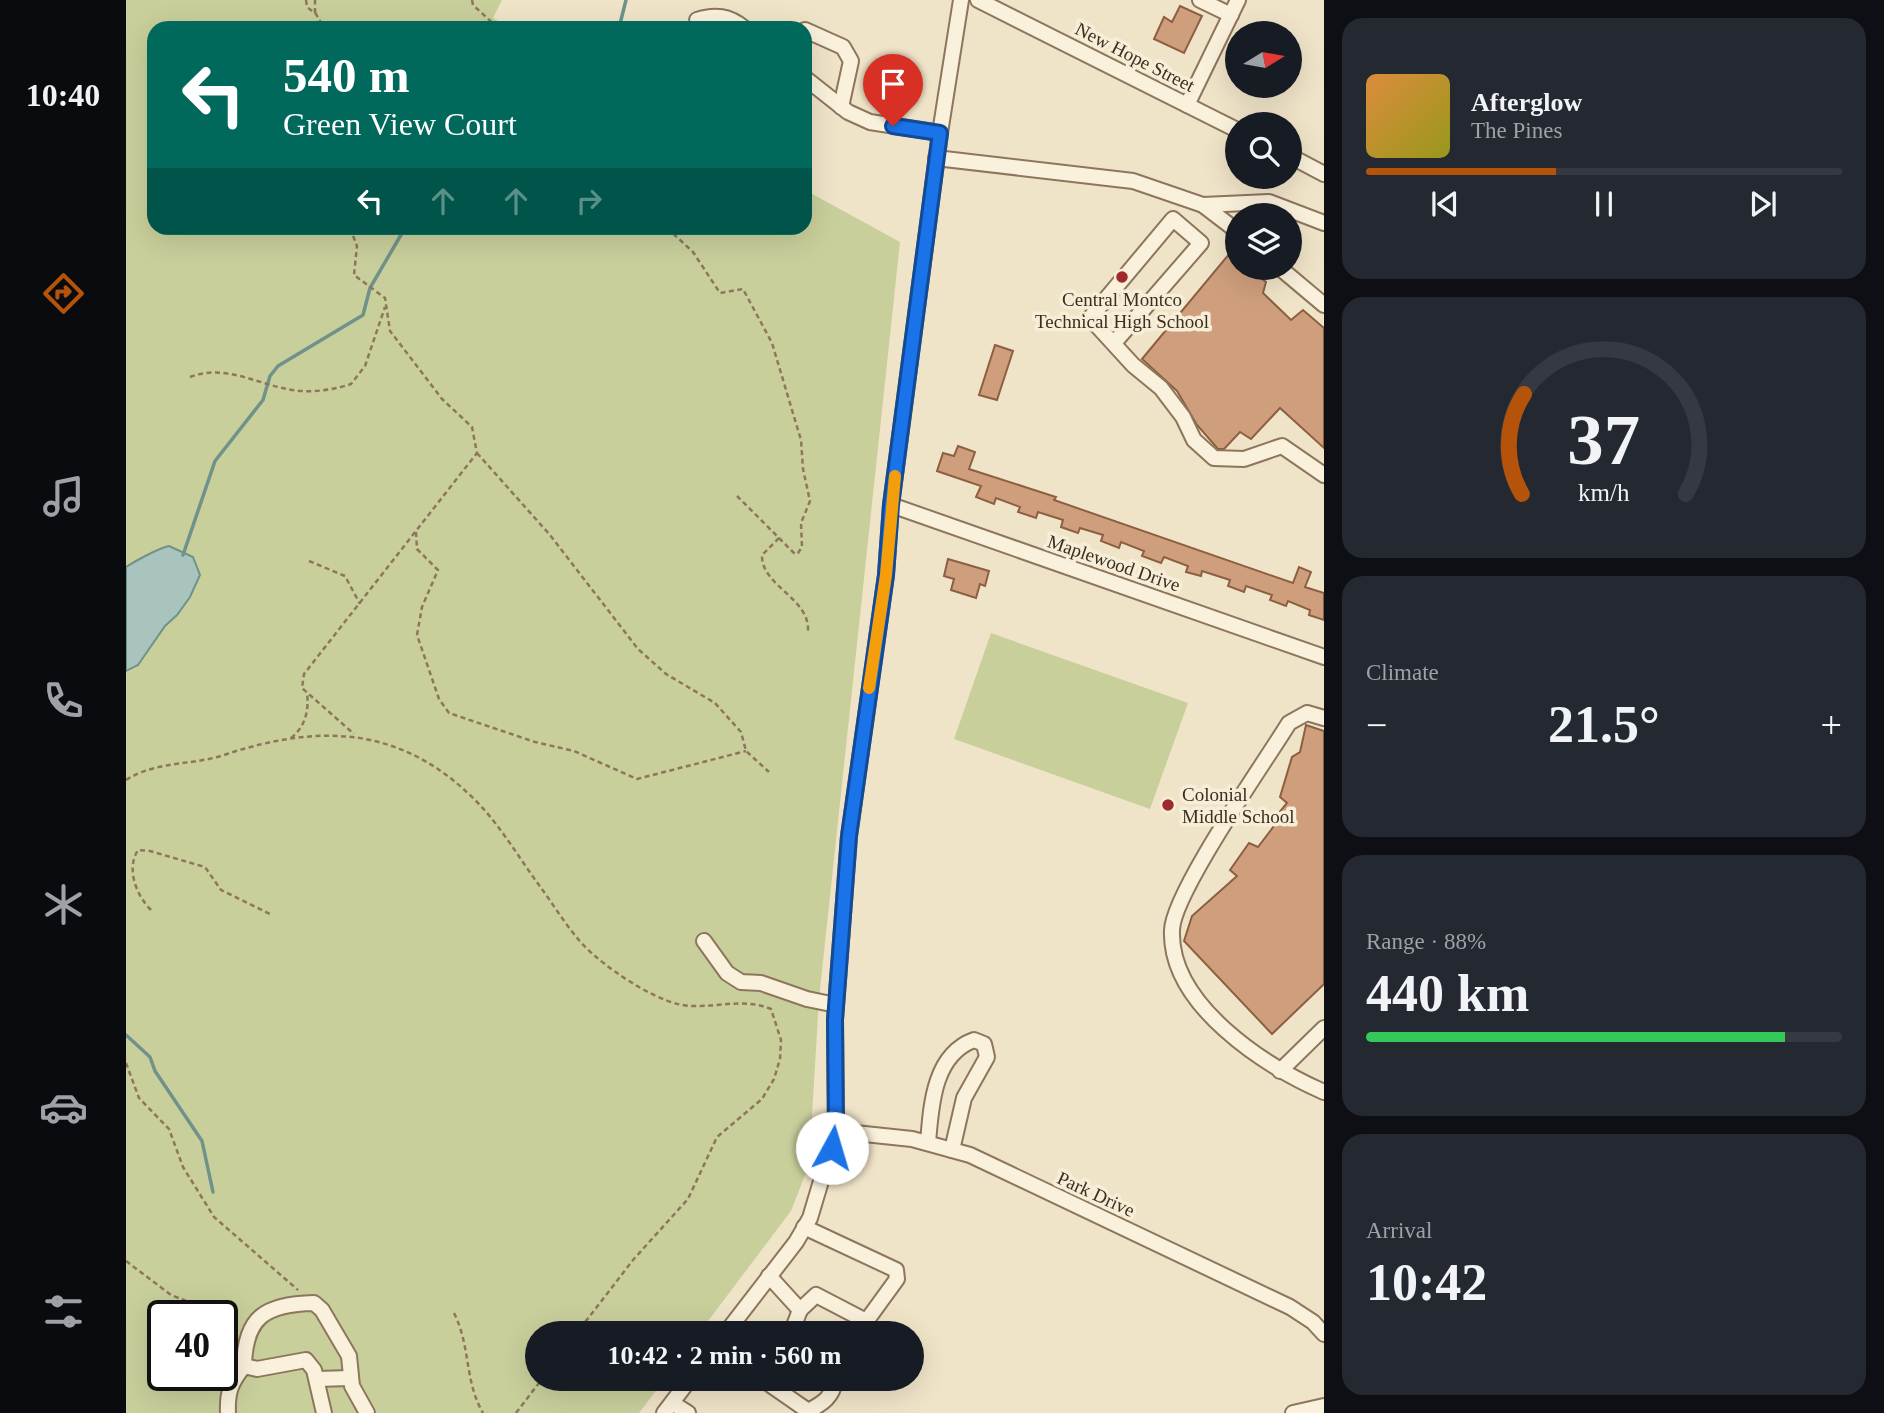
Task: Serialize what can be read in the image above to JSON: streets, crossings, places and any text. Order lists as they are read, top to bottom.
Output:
{
  "streets": {
    "street": ["New Hope Street", "Maplewood Drive", "Park Drive"]
  },
  "places": ["Central Montco Technical High School", "Colonial Middle School"],
  "north": "right",
  "page": {
    "tabs": "10:40",
    "turn": ["540 m", "Green View Court"],
    "song": ["Afterglow", "The Pines"],
    "tile": [
      "Climate",
      ["Range · 88%", "440 km"],
      ["Arrival", "10:42"]
    ],
    "heat": ["−", "21.5°", "+"],
    "limit": "40",
    "trip": "10:42 · 2 min · 560 m",
    "gauge": ["37", "km/h"]
  }
}
